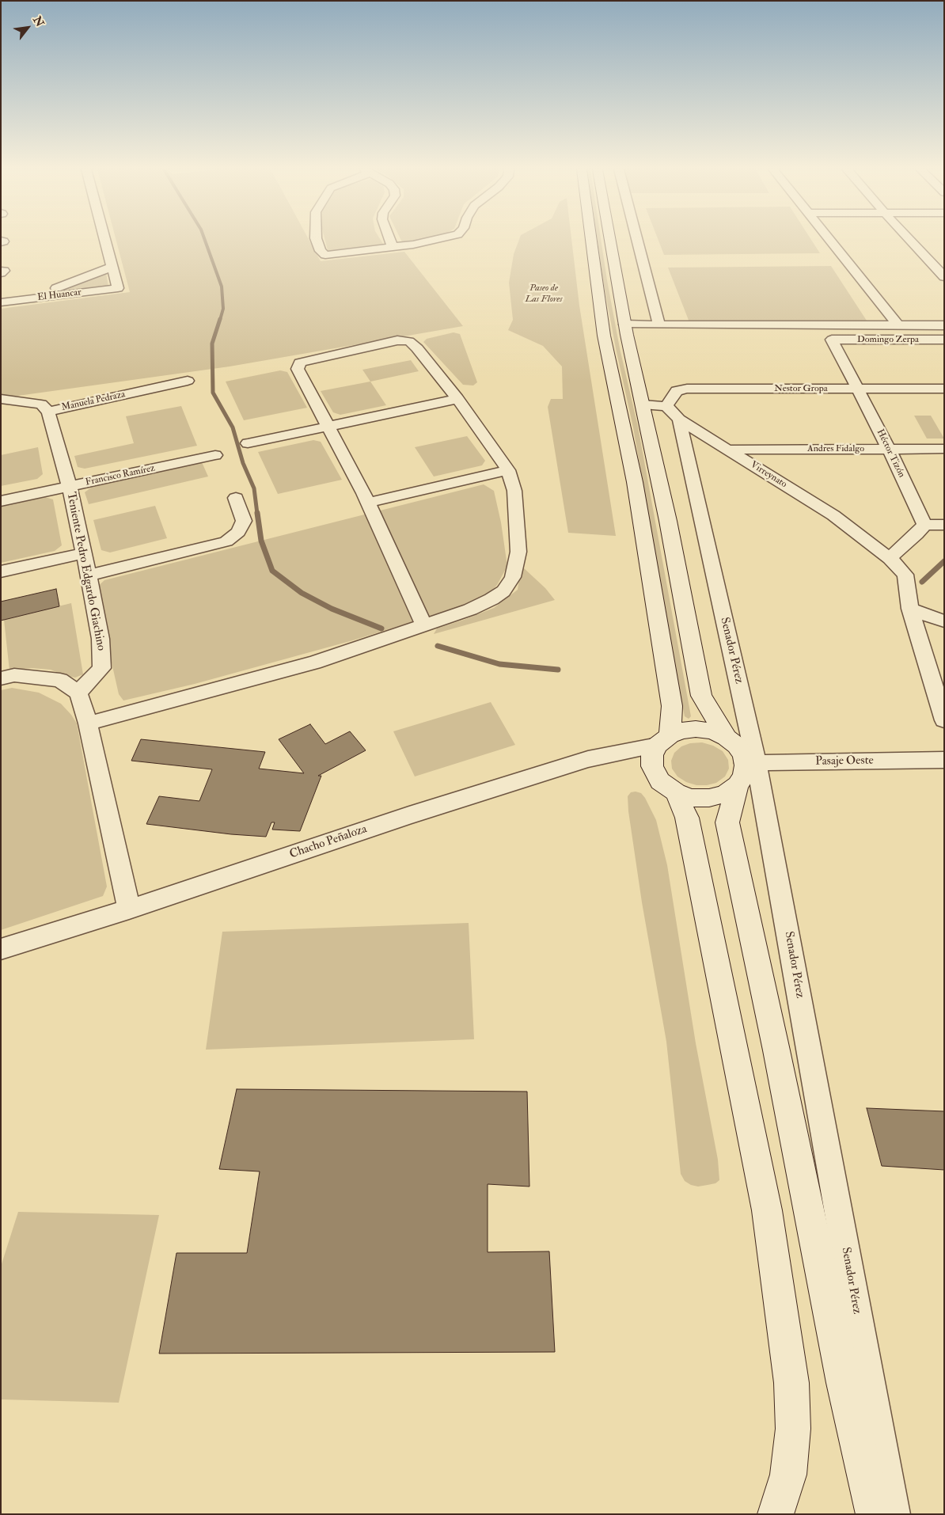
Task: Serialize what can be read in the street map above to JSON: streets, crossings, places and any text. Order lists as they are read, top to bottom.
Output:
{
  "streets": {
    "street": [
      "El Huancar",
      "Domingo Zerpa",
      "Nestor Gropa",
      "Manuela Pedraza",
      "Andres Fidalgo",
      "Héctor Tizón",
      "Virreynato",
      "Francisco Ramírez",
      "Teniente Pedro Edgardo Giachino",
      "Senador Pérez",
      "Pasaje Oeste",
      "Chacho Peñaloza"
    ]
  },
  "crossings": [
    ["Domingo Zerpa", "Héctor Tizón"],
    ["Nestor Gropa", "Héctor Tizón"],
    ["Nestor Gropa", "Virreynato"],
    ["Nestor Gropa", "Senador Pérez"],
    ["Manuela Pedraza", "Teniente Pedro Edgardo Giachino"],
    ["Andres Fidalgo", "Héctor Tizón"],
    ["Andres Fidalgo", "Virreynato"],
    ["Virreynato", "Senador Pérez"],
    ["Francisco Ramírez", "Teniente Pedro Edgardo Giachino"],
    ["Senador Pérez", "Pasaje Oeste"],
    ["Senador Pérez", "Chacho Peñaloza"],
    ["Pasaje Oeste", "Chacho Peñaloza"]
  ],
  "parks": ["Paseo de Las Flores"],
  "north": "top right"
}
